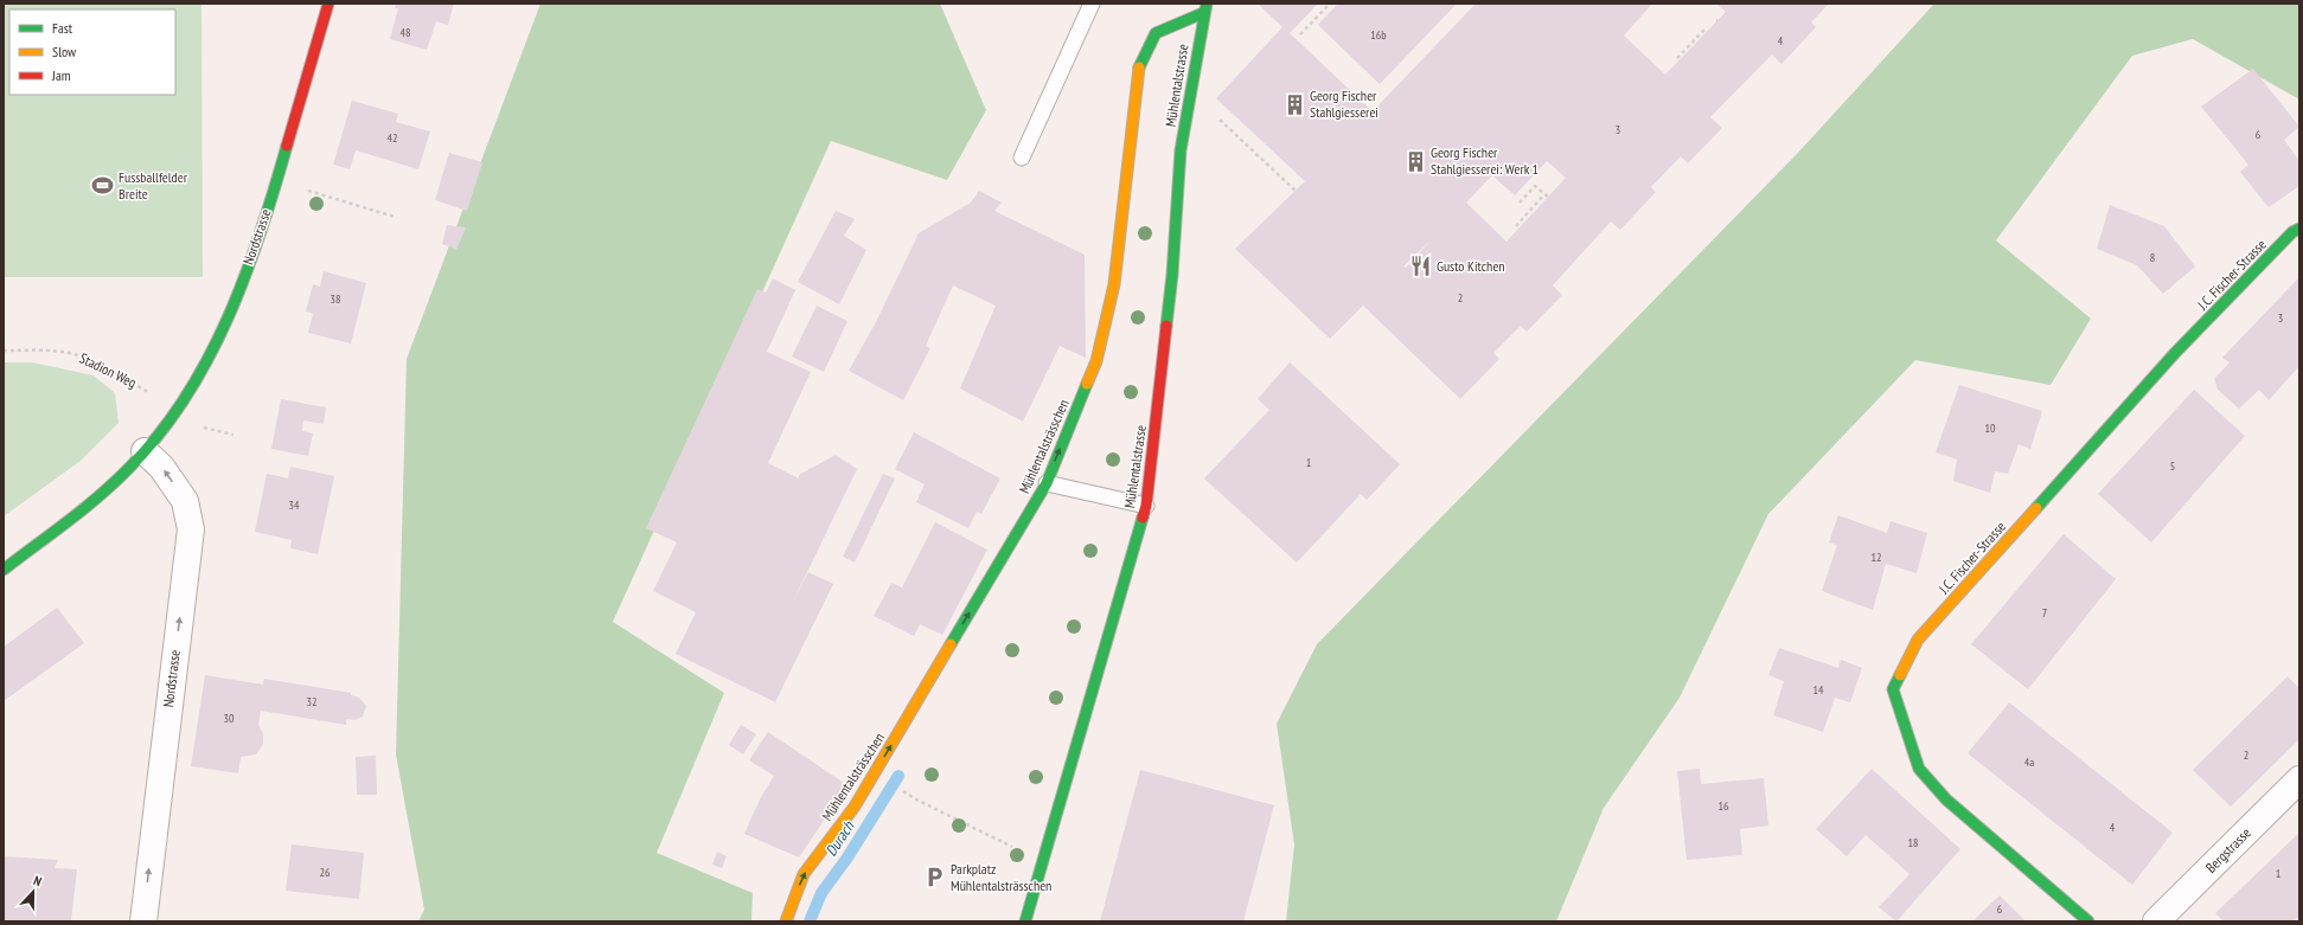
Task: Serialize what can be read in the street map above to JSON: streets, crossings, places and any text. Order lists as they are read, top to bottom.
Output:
{
  "streets": {
    "street": [
      "Mühlentalstrasse",
      "Nordstrasse",
      "J.C. Fischer-Strasse",
      "Mühlentalsträsschen",
      "Bergstrasse"
    ],
    "path": ["Stadion Weg"]
  },
  "crossings": [
    ["Mühlentalstrasse", "Mühlentalsträsschen"]
  ],
  "one_way": ["Nordstrasse", "Mühlentalsträsschen"],
  "water": ["Durach"],
  "places": {
    "building": ["Georg Fischer Stahlgiesserei", "Georg Fischer Stahlgiesserei: Werk 1"],
    "sports": ["Fussballfelder Breite"],
    "restaurant": ["Gusto Kitchen"],
    "parking": ["Parkplatz Mühlentalsträsschen"]
  },
  "house_numbers": [
    "48",
    "16b",
    "4",
    "3",
    "6",
    "42",
    "8",
    "2",
    "38",
    "3",
    "10",
    "1",
    "5",
    "34",
    "12",
    "7",
    "14",
    "32",
    "30",
    "2",
    "4a",
    "16",
    "4",
    "18",
    "26",
    "1",
    "6"
  ],
  "legend": ["Fast", "Slow", "Jam"],
  "north": "top"
}
